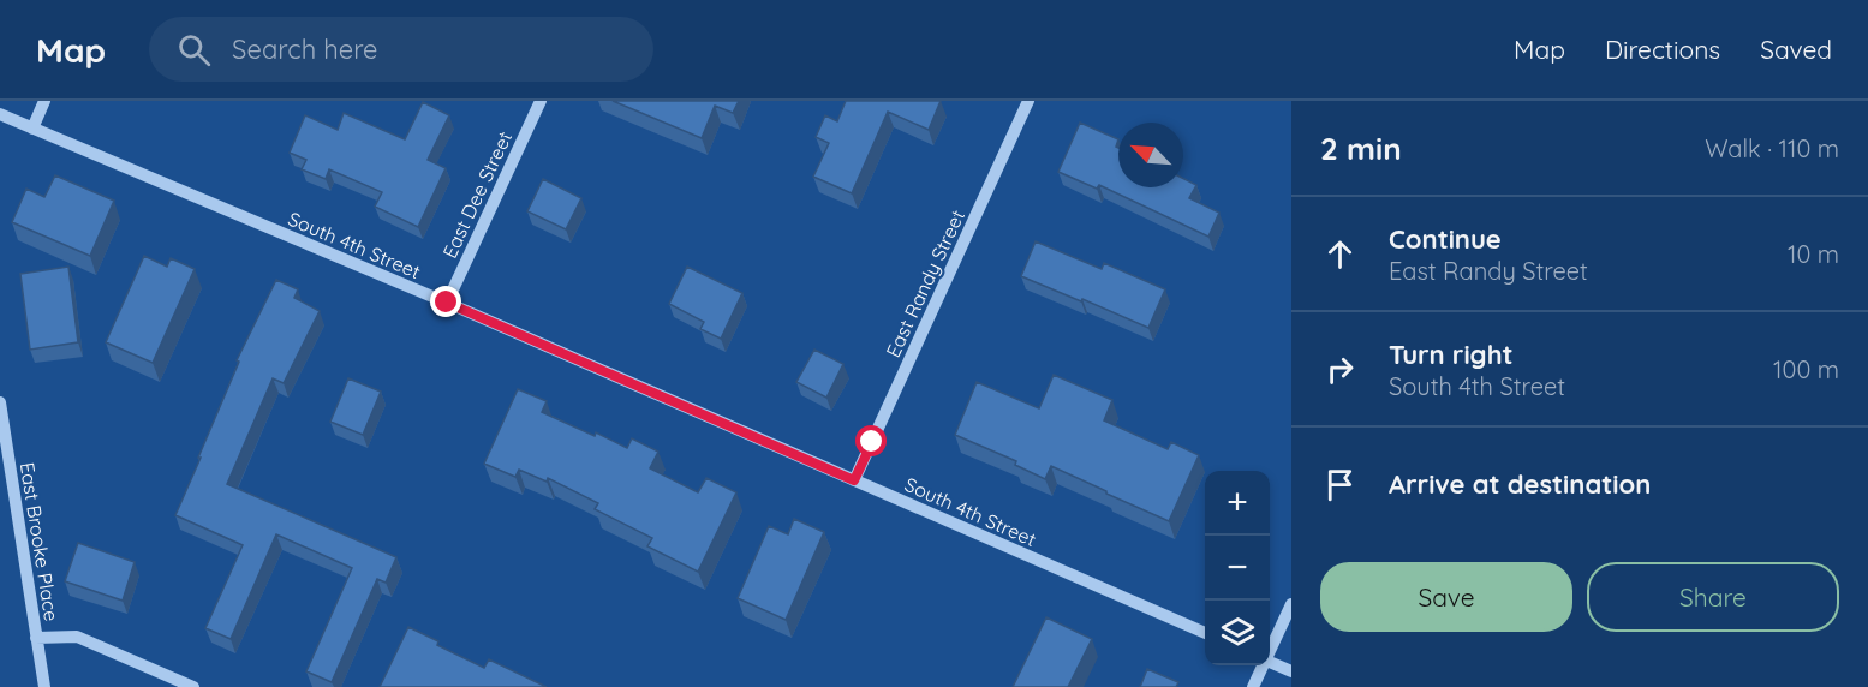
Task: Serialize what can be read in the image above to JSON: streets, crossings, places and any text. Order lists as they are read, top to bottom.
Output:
{
  "streets": {
    "street": [
      "East Dee Street",
      "South 4th Street",
      "East Randy Street",
      "East Brooke Place"
    ]
  },
  "crossings": [
    ["East Dee Street", "South 4th Street"],
    ["South 4th Street", "East Randy Street"]
  ],
  "north": "top left",
  "page": {
    "header": "Map",
    "search": "Search here",
    "nav": ["Map", "Directions", "Saved"],
    "heading": ["2 min", "Walk · 110 m"],
    "list": [
      ["Continue", "East Randy Street", "10 m"],
      ["Turn right", "South 4th Street", "100 m"],
      "Arrive at destination"
    ],
    "map_buttons": ["+", "−"],
    "buttons": ["Save", "Share"]
  }
}
